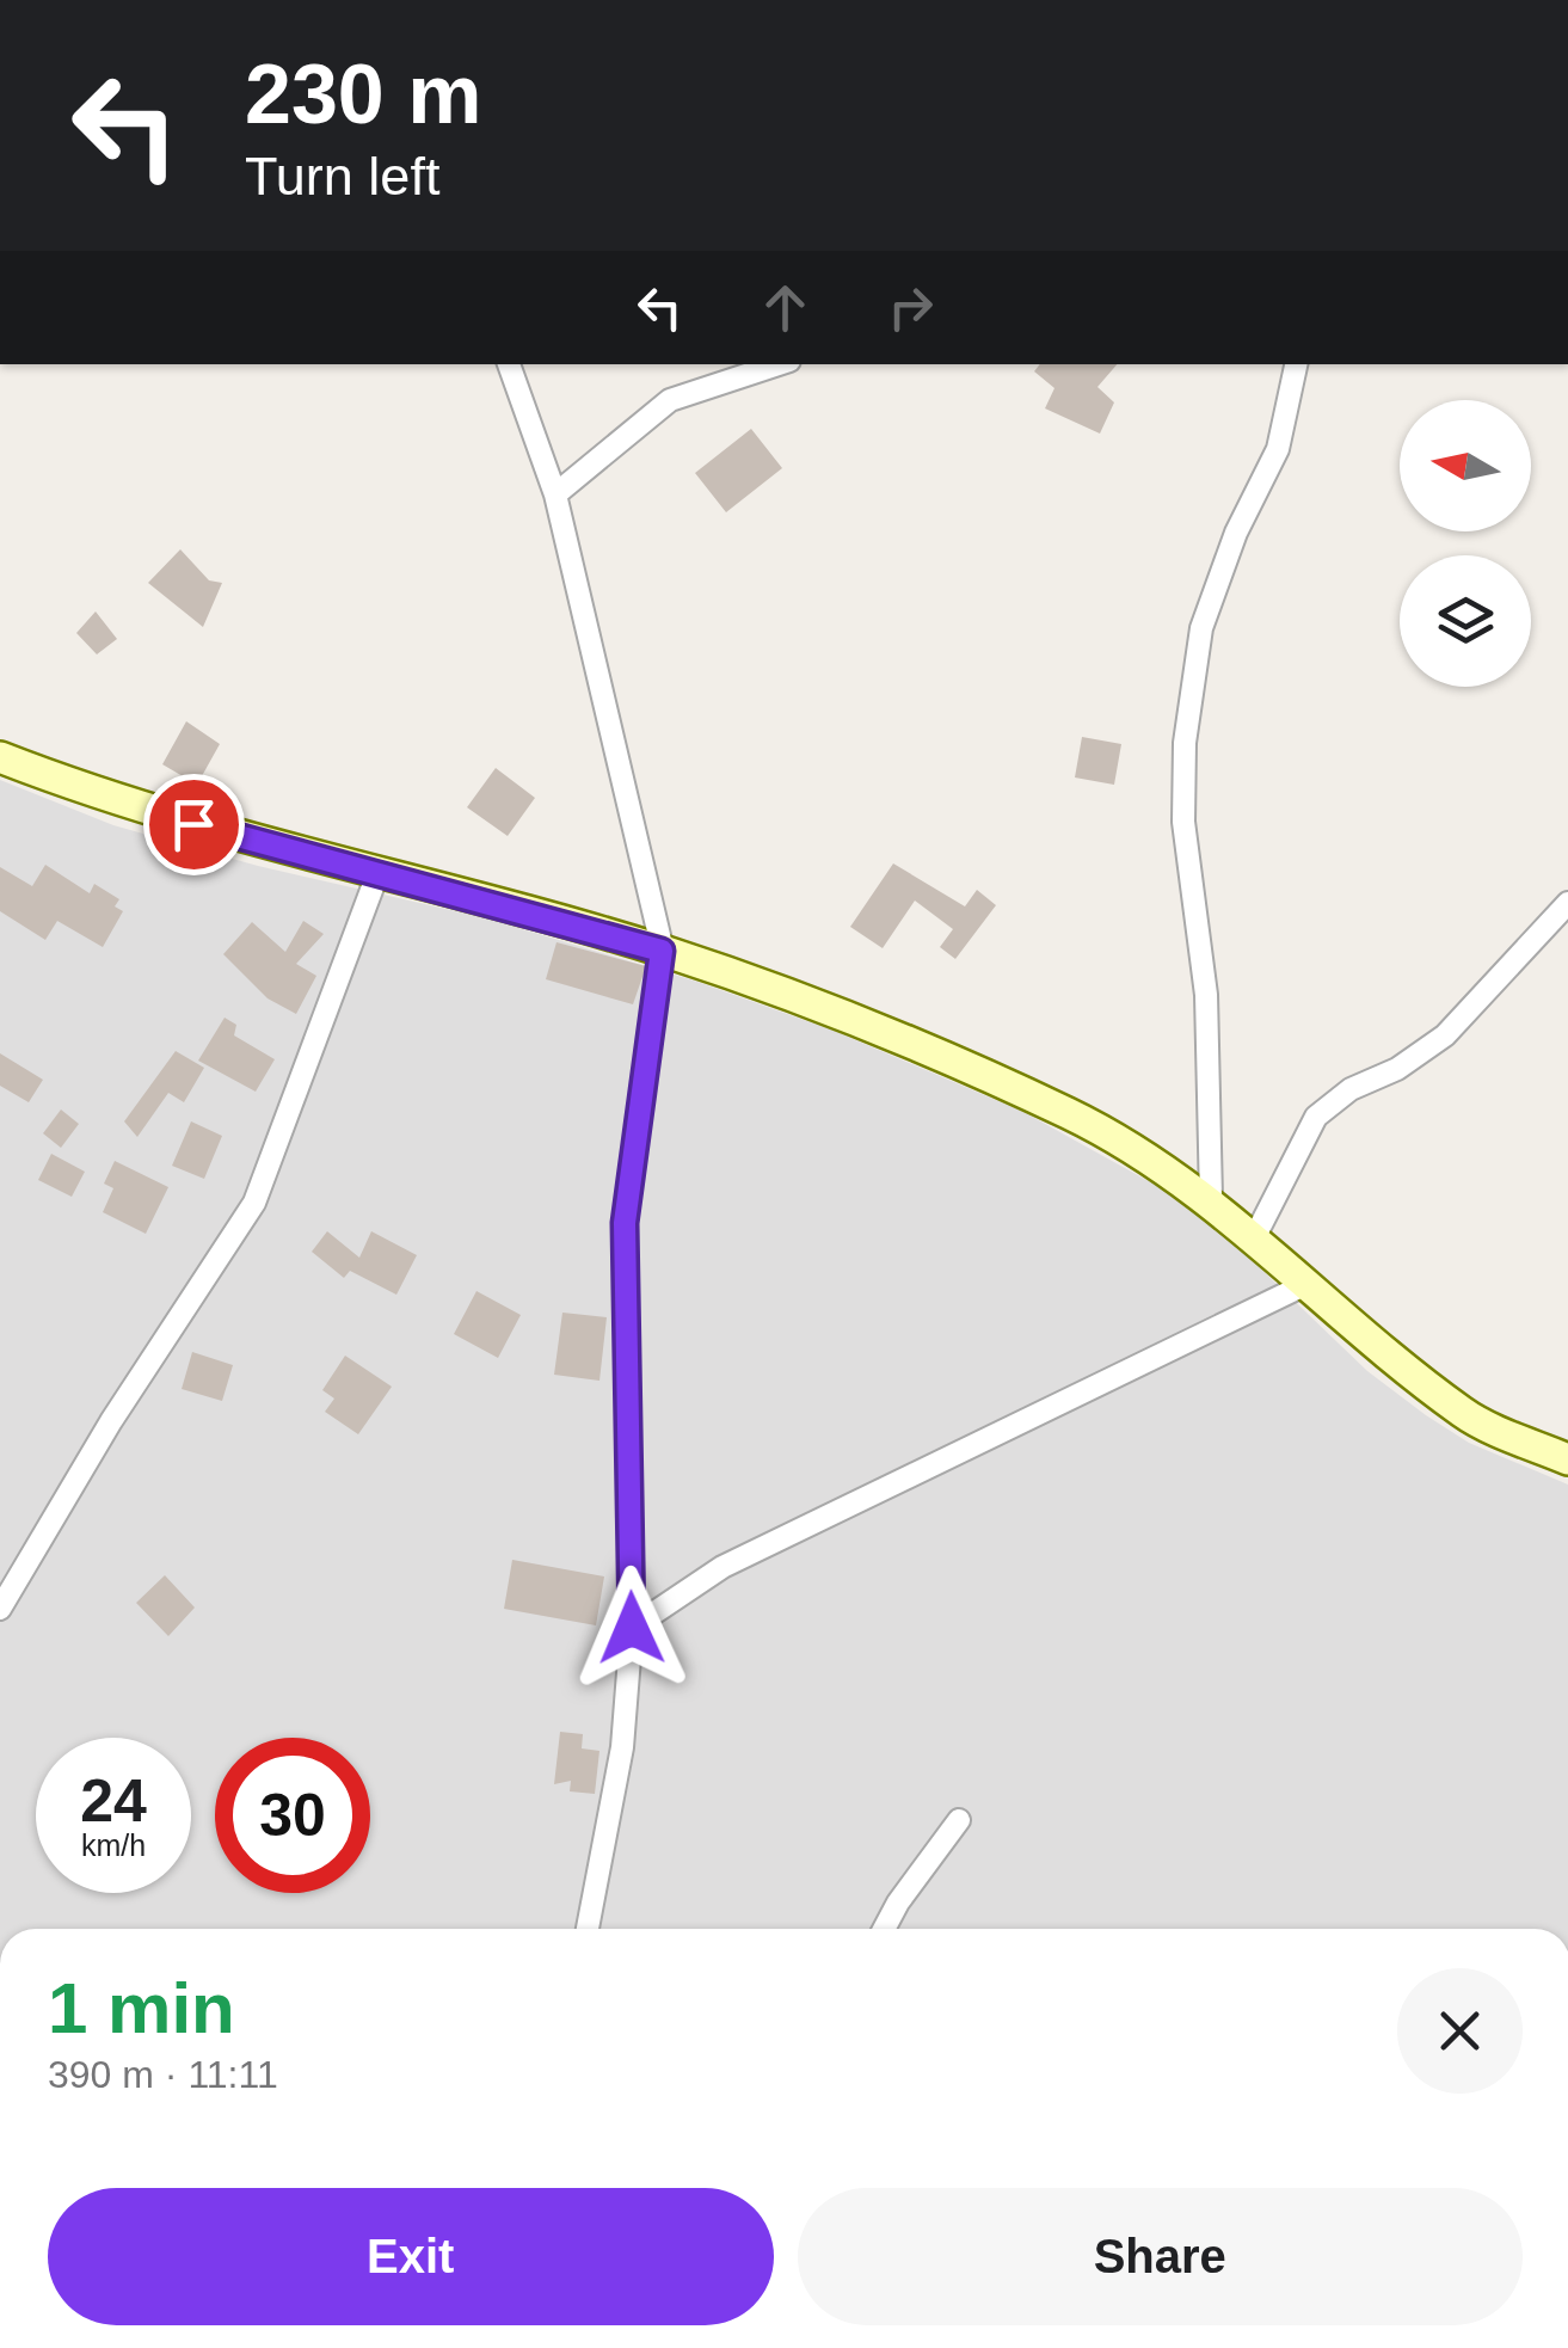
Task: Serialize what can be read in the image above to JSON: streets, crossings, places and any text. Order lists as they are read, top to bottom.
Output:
{
  "north": "left",
  "page": {
    "turn": ["230 m", "Turn left"],
    "speed": "24 km/h",
    "limit": "30",
    "heading": ["1 min", "390 m · 11:11"],
    "buttons": ["Exit", "Share"]
  }
}
